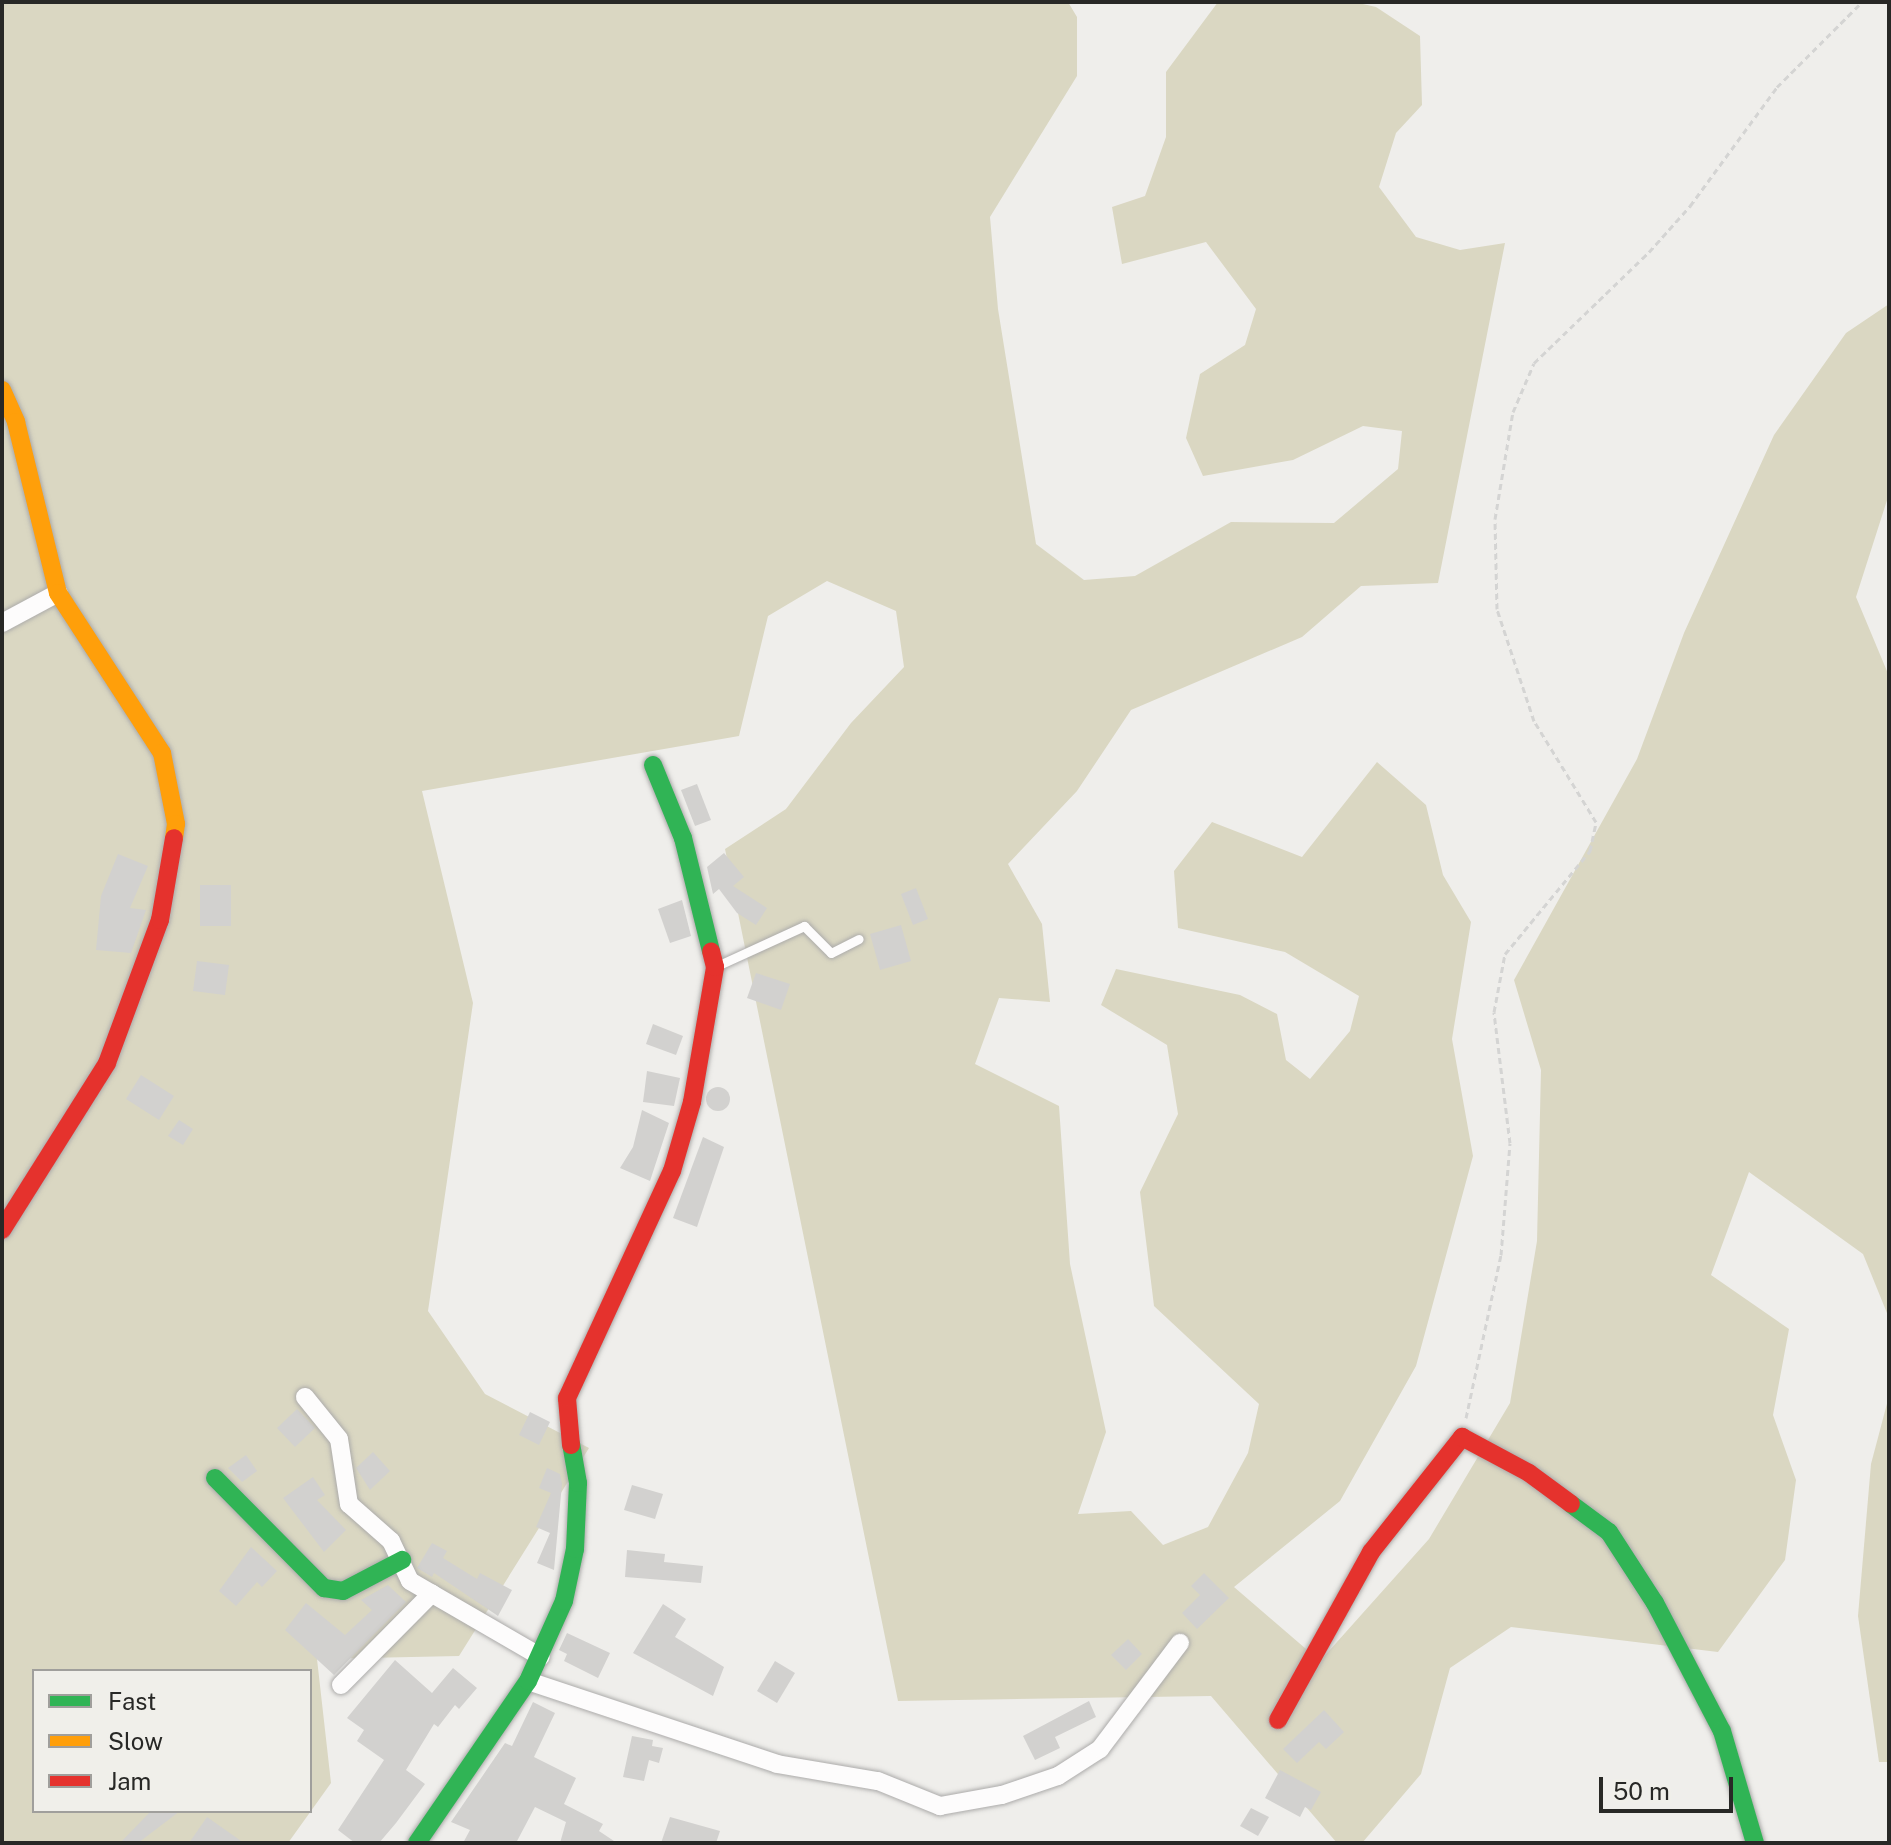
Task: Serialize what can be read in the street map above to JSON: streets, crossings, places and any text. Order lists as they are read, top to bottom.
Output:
{
  "legend": ["Fast", "Slow", "Jam"],
  "scale_bar": "50 m"
}
